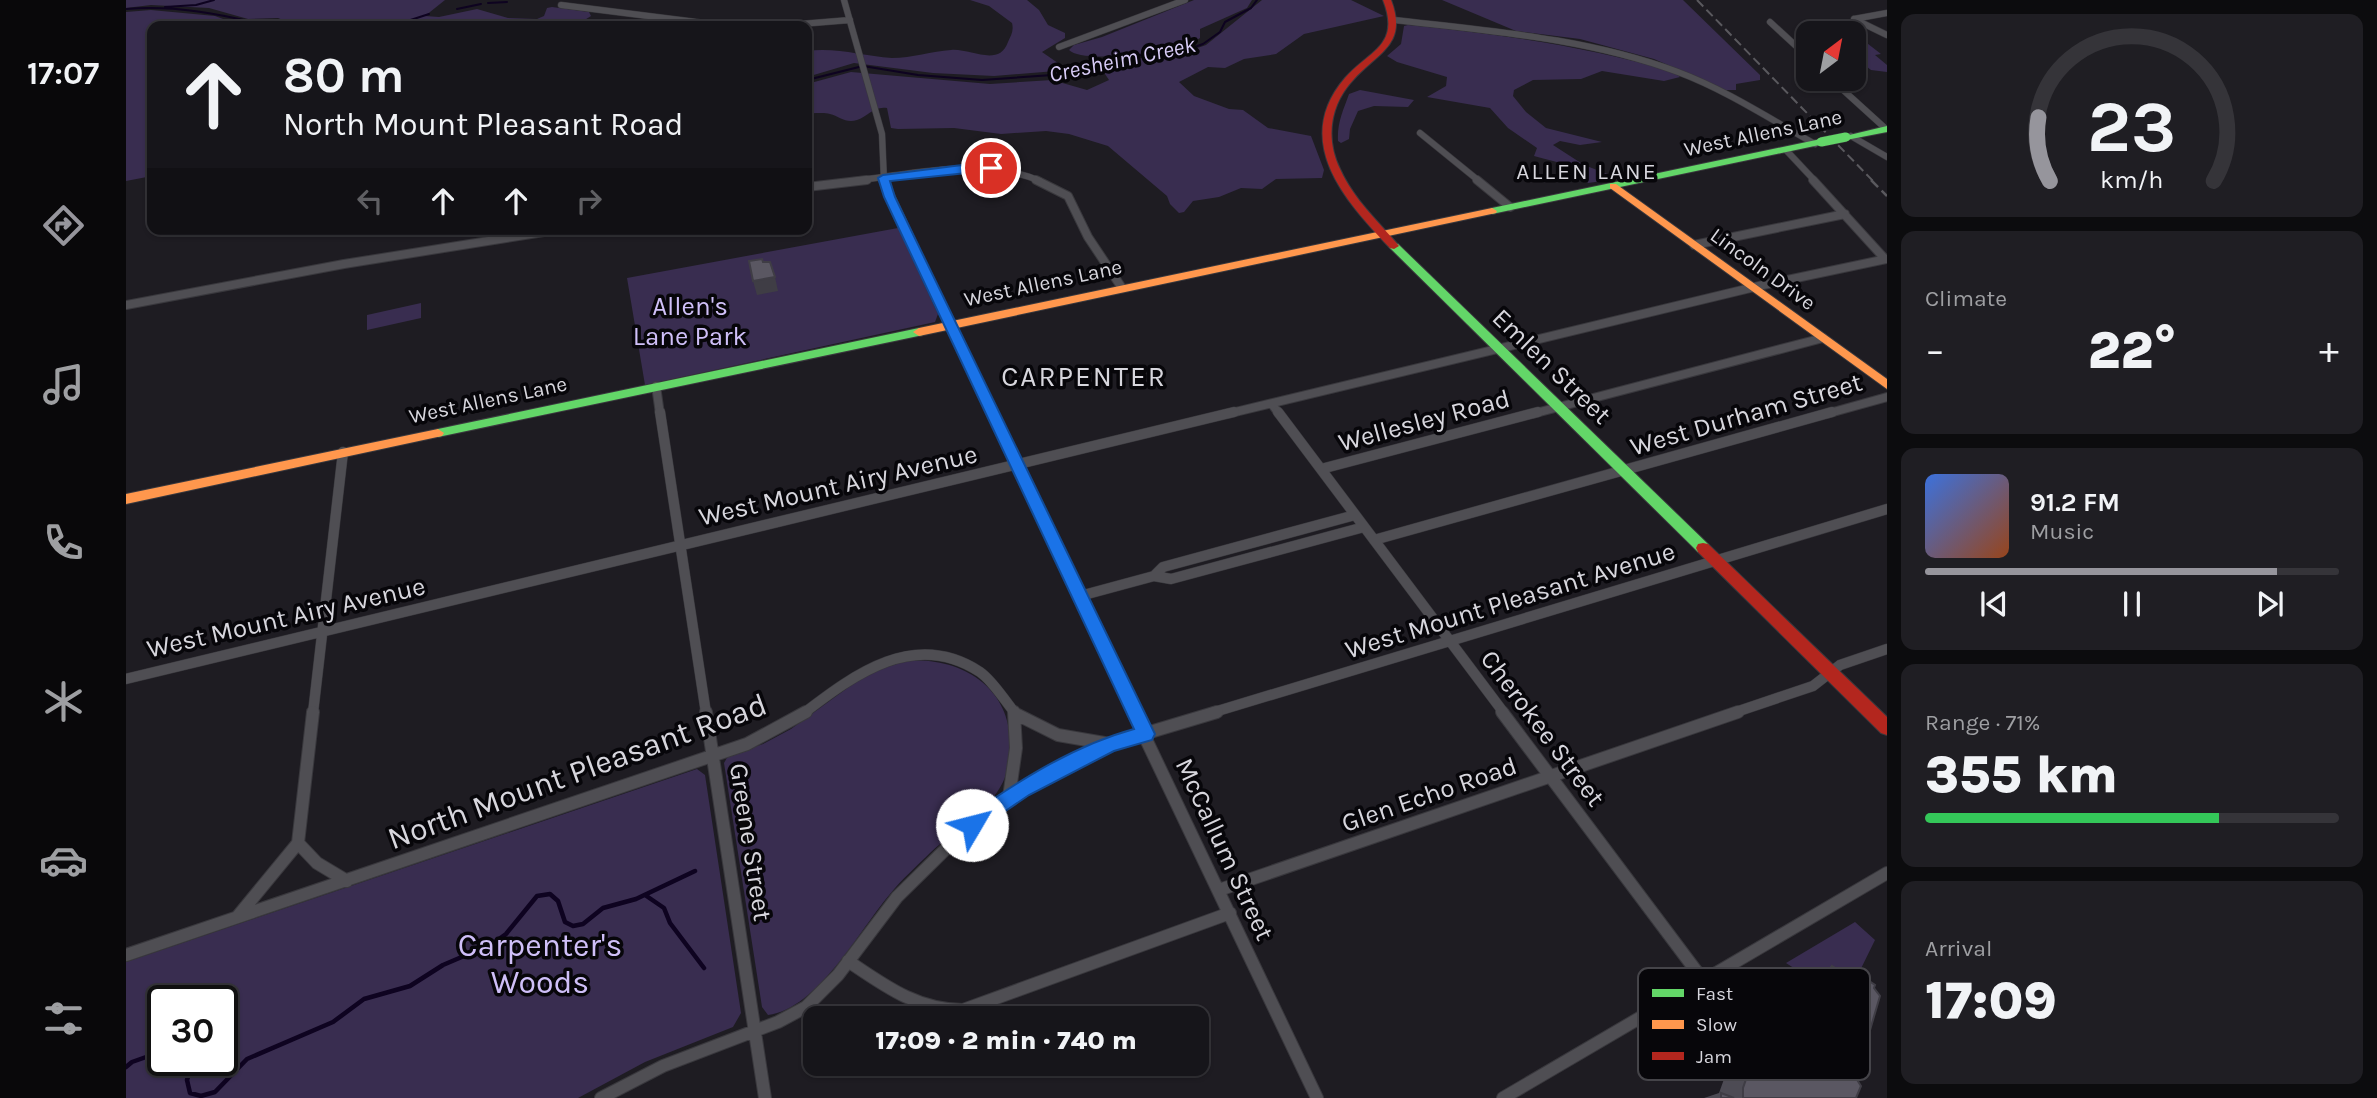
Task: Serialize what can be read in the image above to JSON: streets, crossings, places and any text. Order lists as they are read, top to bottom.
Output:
{
  "streets": {
    "main road": ["West Allens Lane", "Lincoln Drive", "Emlen Street"],
    "street": [
      "West Durham Street",
      "Wellesley Road",
      "West Mount Airy Avenue",
      "West Mount Pleasant Avenue",
      "Cherokee Street",
      "North Mount Pleasant Road",
      "Glen Echo Road",
      "Greene Street",
      "McCallum Street"
    ]
  },
  "crossings": [
    ["West Allens Lane", "Lincoln Drive"],
    ["West Allens Lane", "Emlen Street"],
    ["West Allens Lane", "Greene Street"],
    ["West Allens Lane", "McCallum Street"],
    ["Lincoln Drive", "Wellesley Road"],
    ["Lincoln Drive", "West Mount Airy Avenue"],
    ["Emlen Street", "West Durham Street"],
    ["Emlen Street", "Wellesley Road"],
    ["Emlen Street", "West Mount Airy Avenue"],
    ["Emlen Street", "West Mount Pleasant Avenue"],
    ["Emlen Street", "Glen Echo Road"],
    ["West Durham Street", "Cherokee Street"],
    ["Wellesley Road", "Cherokee Street"],
    ["West Mount Airy Avenue", "Cherokee Street"],
    ["West Mount Airy Avenue", "Greene Street"],
    ["West Mount Airy Avenue", "McCallum Street"],
    ["West Mount Pleasant Avenue", "Cherokee Street"],
    ["West Mount Pleasant Avenue", "North Mount Pleasant Road"],
    ["West Mount Pleasant Avenue", "McCallum Street"],
    ["Cherokee Street", "Glen Echo Road"],
    ["North Mount Pleasant Road", "Greene Street"],
    ["North Mount Pleasant Road", "McCallum Street"],
    ["Glen Echo Road", "McCallum Street"]
  ],
  "districts": ["ALLEN LANE", "CARPENTER"],
  "water": ["Cresheim Creek"],
  "parks": ["Allen's Lane Park", "Carpenter's Woods"],
  "legend": ["Fast", "Slow", "Jam"],
  "north": "top right",
  "page": {
    "tabs": "17:07",
    "turn": ["80 m", "North Mount Pleasant Road"],
    "tile": [
      "Climate",
      ["Range · 71%", "355 km"],
      ["Arrival", "17:09"]
    ],
    "heat": ["−", "22°", "+"],
    "song": ["91.2 FM", "Music"],
    "limit": "30",
    "trip": "17:09 · 2 min · 740 m",
    "gauge": ["23", "km/h"]
  }
}
